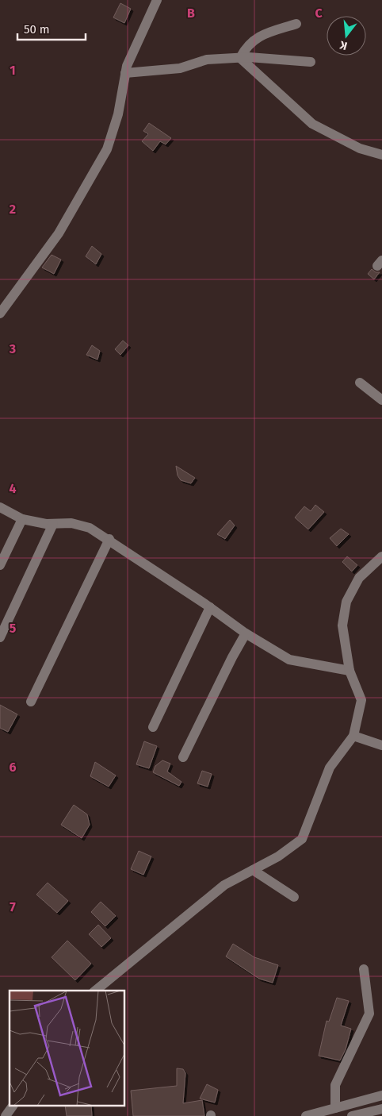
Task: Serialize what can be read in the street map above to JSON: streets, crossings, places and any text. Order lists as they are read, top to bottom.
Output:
{
  "scale_bar": "50 m",
  "north": "bottom",
  "grid": {
    "columns": ["B", "C"],
    "rows": [
      "1",
      "2",
      "3",
      "4",
      "5",
      "6",
      "7"
    ]
  }
}
